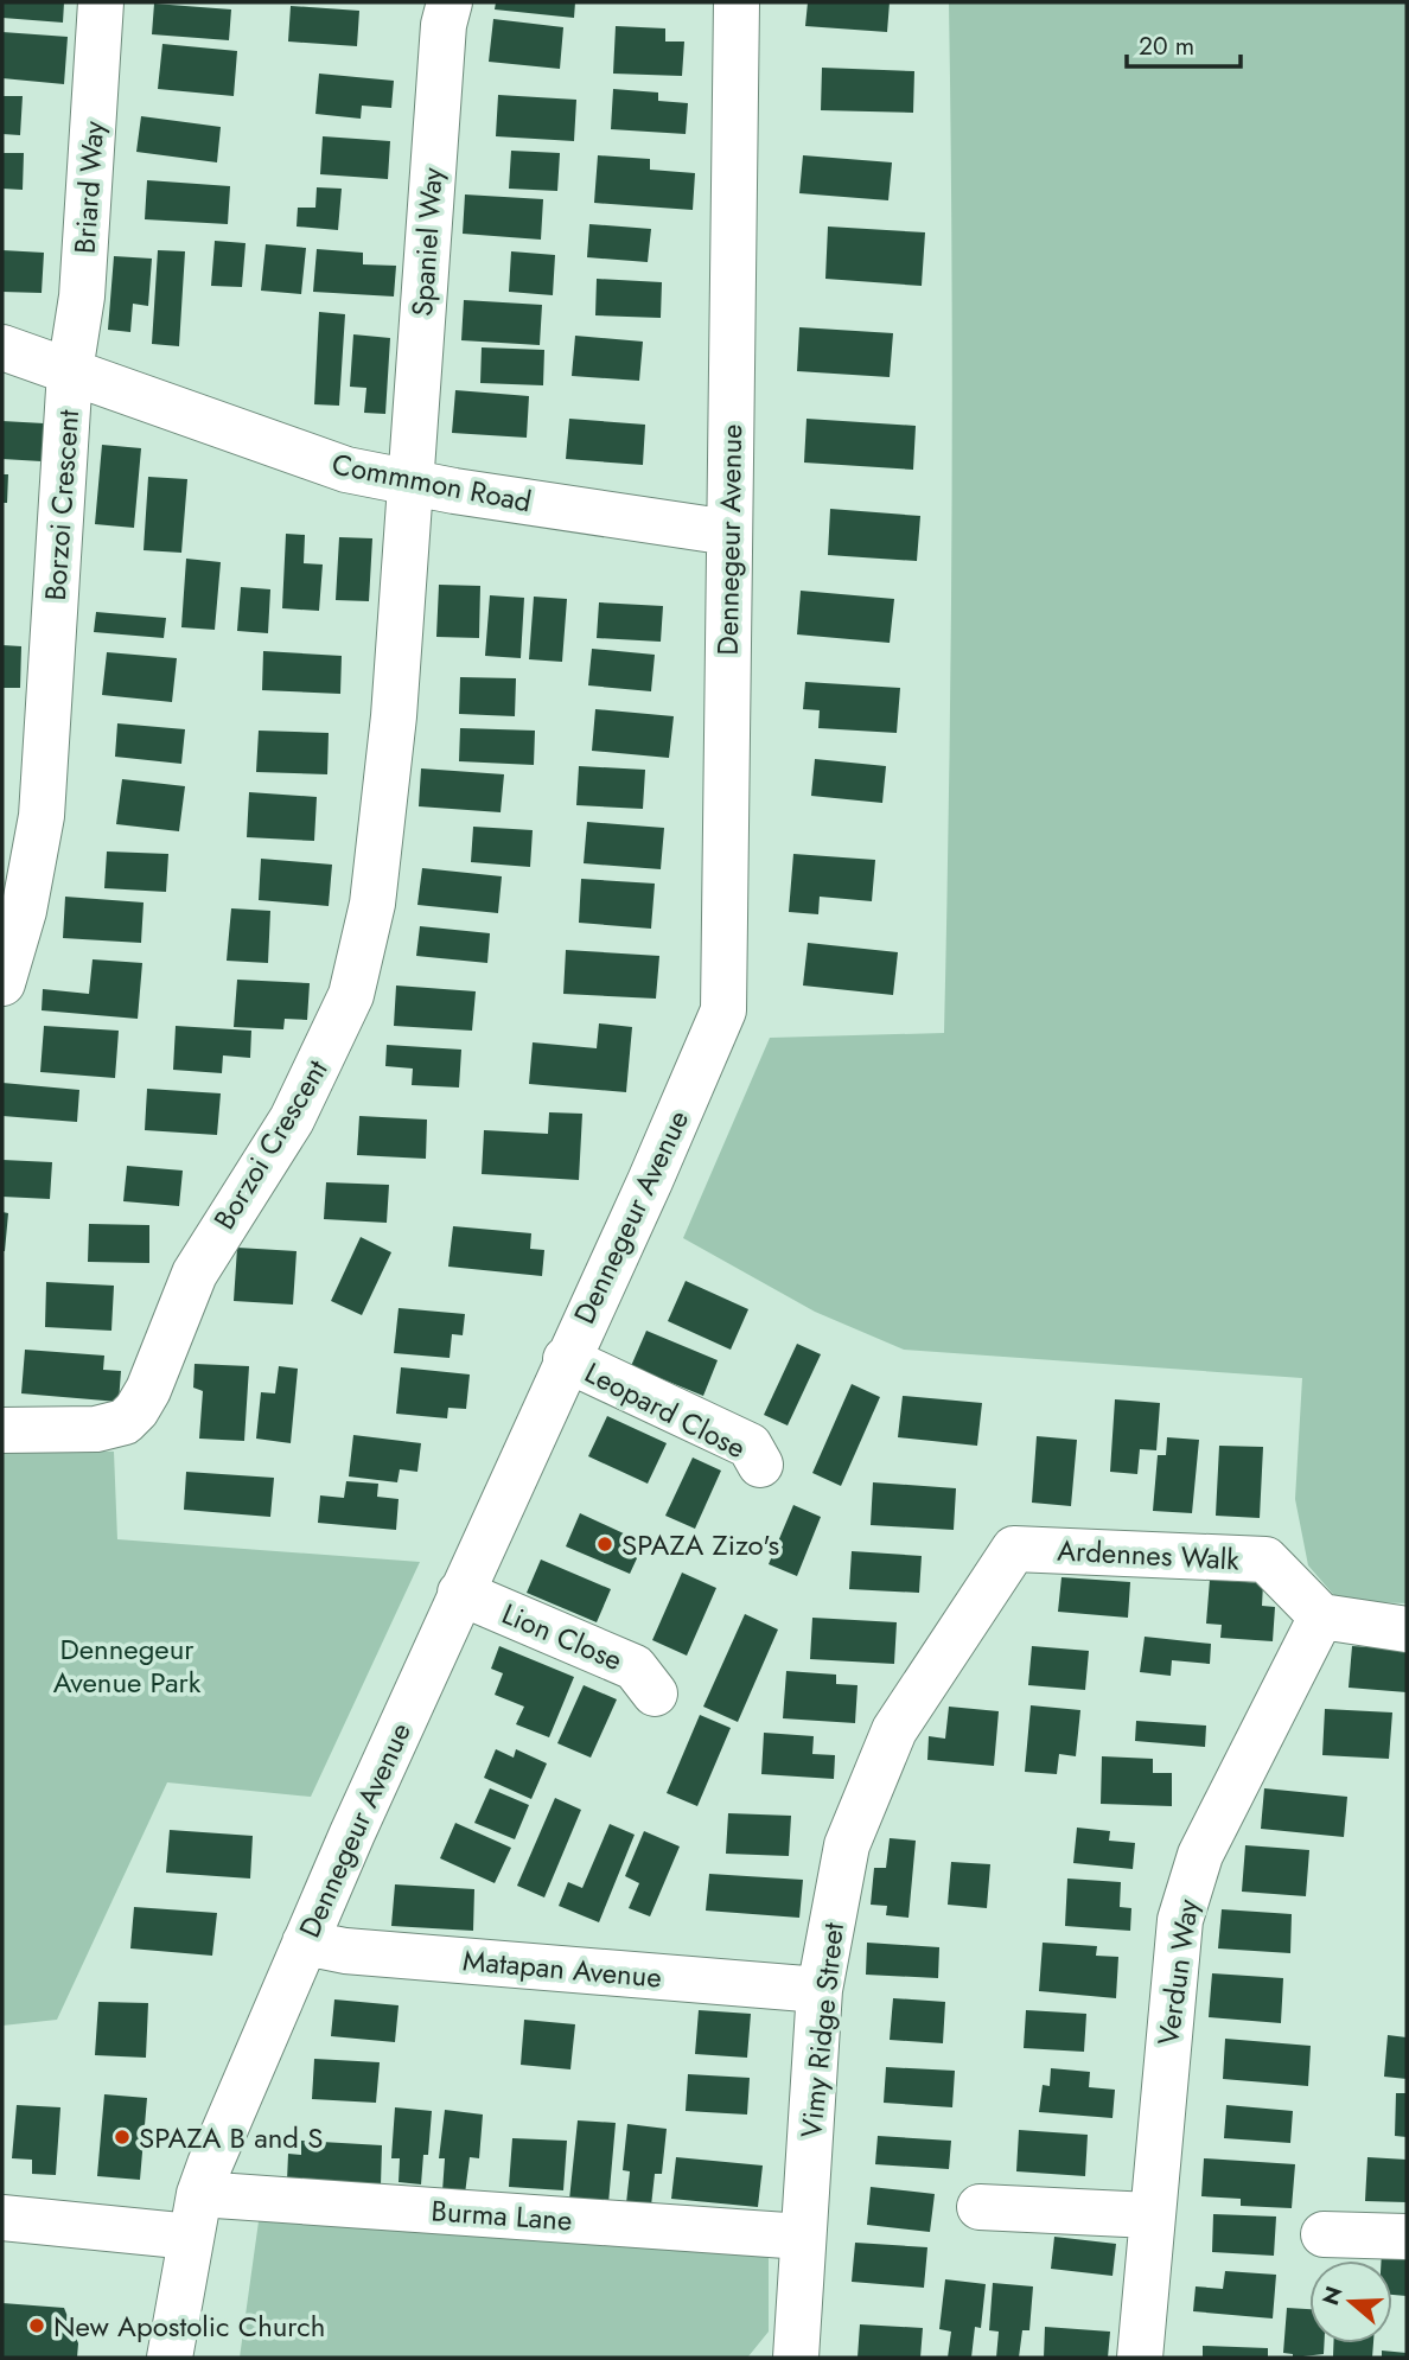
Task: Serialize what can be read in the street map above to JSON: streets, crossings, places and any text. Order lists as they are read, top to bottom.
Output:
{
  "streets": {
    "street": [
      "Briard Way",
      "Spaniel Way",
      "Commmon Road",
      "Borzoi Crescent",
      "Dennegeur Avenue",
      "Leopard Close",
      "Ardennes Walk",
      "Lion Close",
      "Matapan Avenue",
      "Verdun Way",
      "Vimy Ridge Street",
      "Burma Lane"
    ]
  },
  "crossings": [
    ["Briard Way", "Commmon Road"],
    ["Briard Way", "Borzoi Crescent"],
    ["Spaniel Way", "Commmon Road"],
    ["Spaniel Way", "Borzoi Crescent"],
    ["Commmon Road", "Borzoi Crescent"],
    ["Commmon Road", "Dennegeur Avenue"],
    ["Dennegeur Avenue", "Leopard Close"],
    ["Dennegeur Avenue", "Lion Close"],
    ["Dennegeur Avenue", "Matapan Avenue"],
    ["Dennegeur Avenue", "Burma Lane"],
    ["Ardennes Walk", "Verdun Way"],
    ["Ardennes Walk", "Vimy Ridge Street"],
    ["Matapan Avenue", "Vimy Ridge Street"],
    ["Vimy Ridge Street", "Burma Lane"]
  ],
  "parks": ["Dennegeur Avenue Park"],
  "places": ["SPAZA Zizo's", "SPAZA B and S", "New Apostolic Church"],
  "scale_bar": "20 m",
  "north": "left"
}
